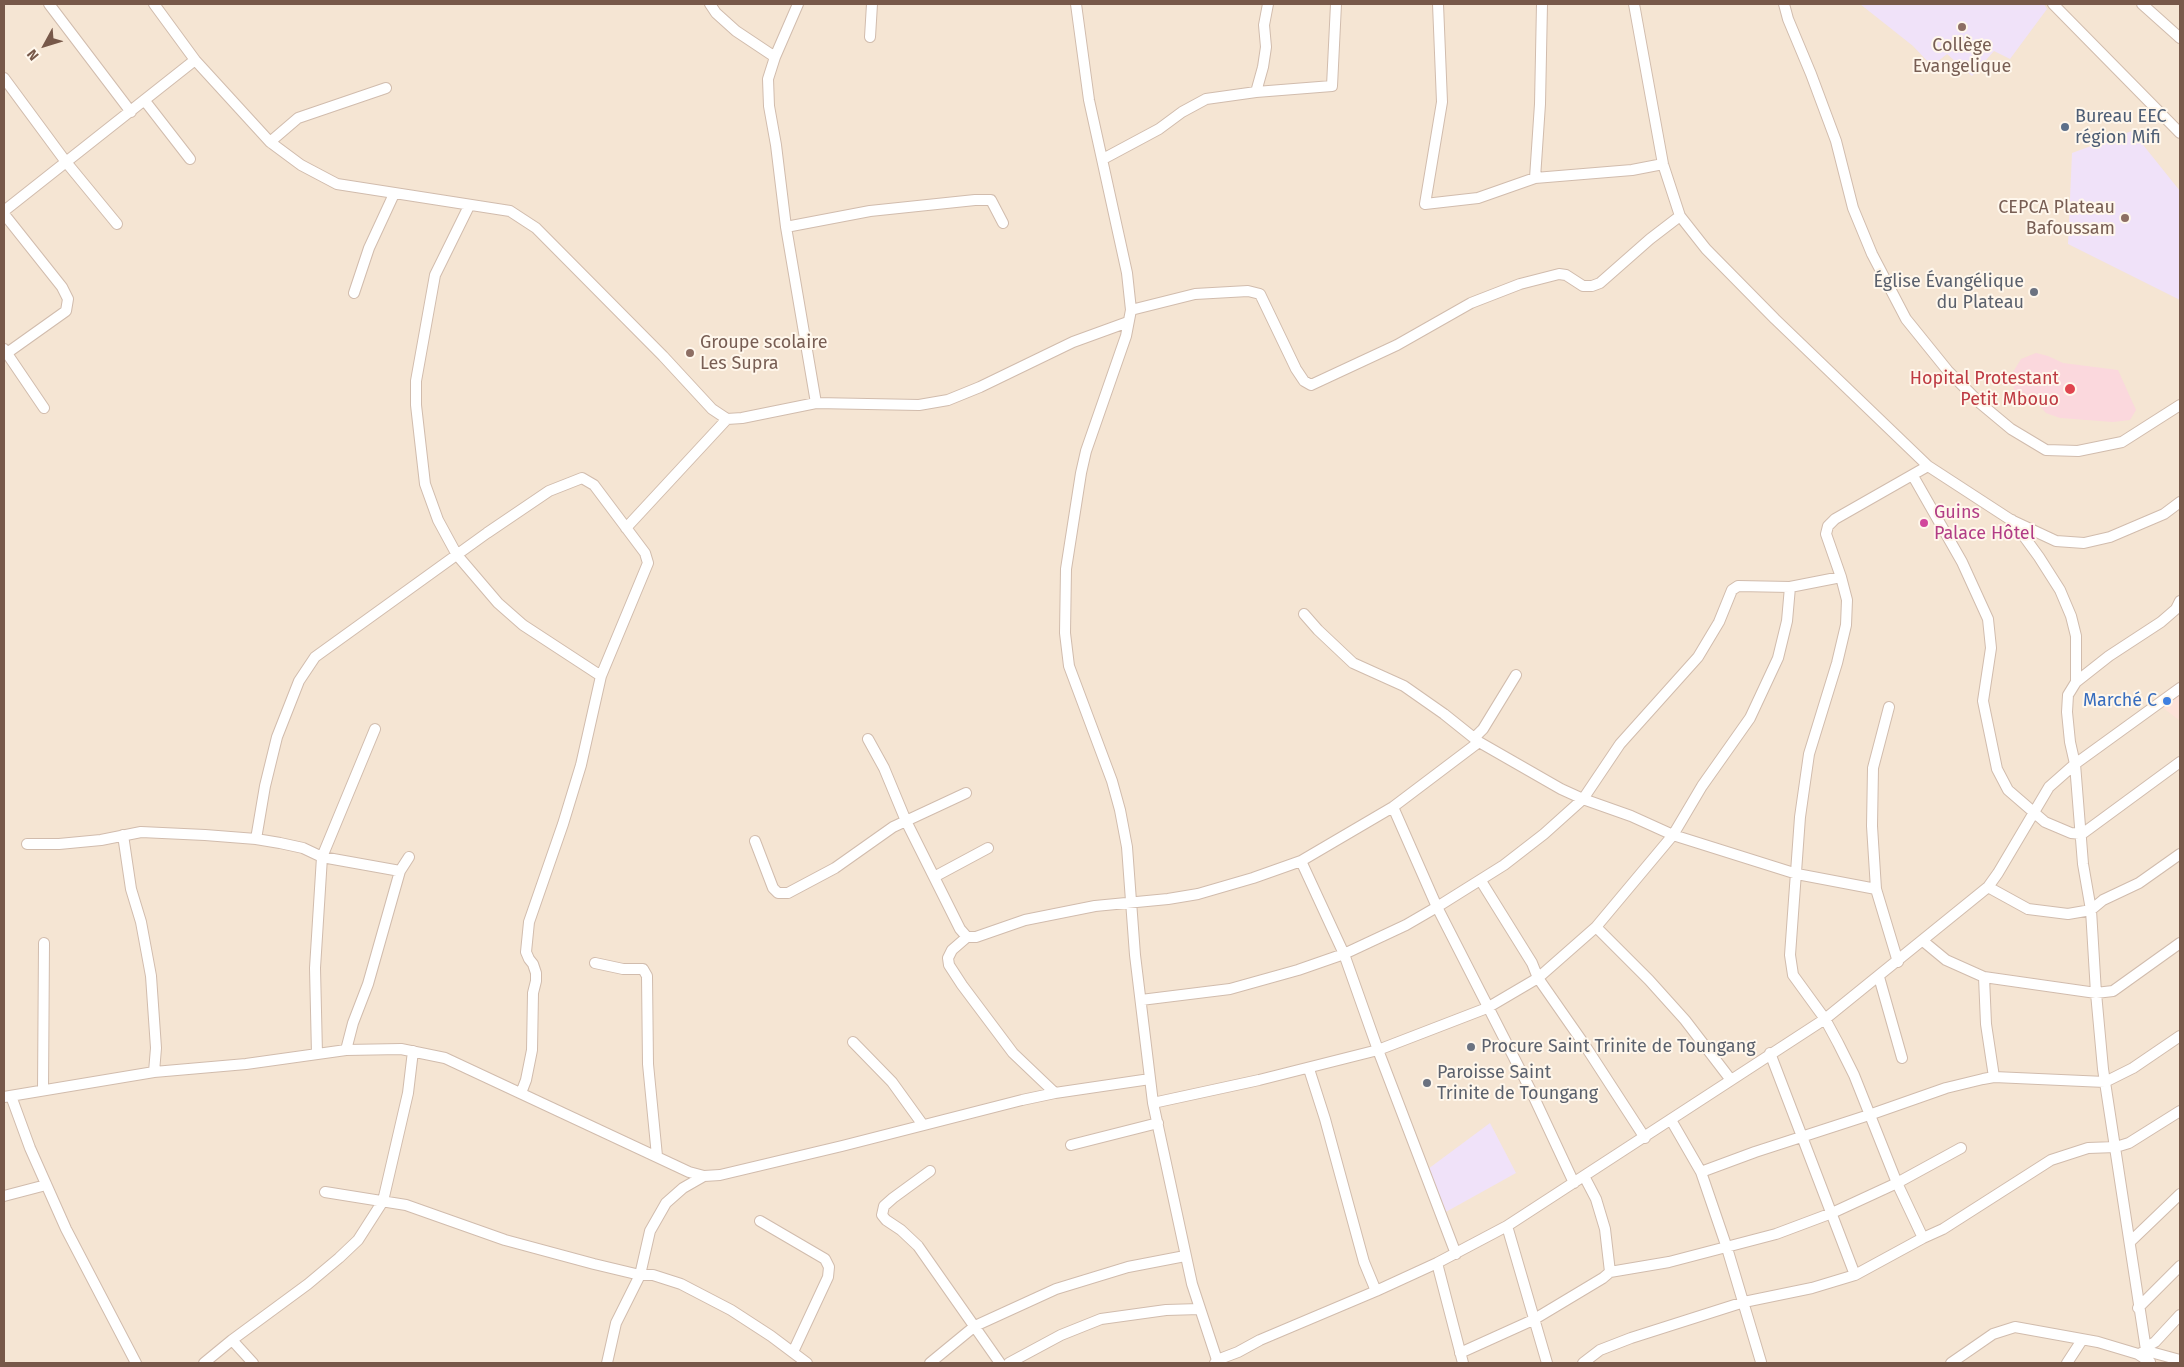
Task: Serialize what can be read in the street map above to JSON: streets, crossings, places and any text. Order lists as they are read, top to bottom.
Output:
{
  "places": [
    "Collège Evangelique",
    "Bureau EEC région Mifi",
    "CEPCA Plateau Bafoussam",
    "Église Évangélique du Plateau",
    "Groupe scolaire Les Supra",
    "Hopital Protestant Petit Mbouo",
    "Guins Palace Hôtel",
    "Marché C",
    "Procure Saint Trinite de Toungang",
    "Paroisse Saint Trinite de Toungang"
  ],
  "north": "bottom left"
}
